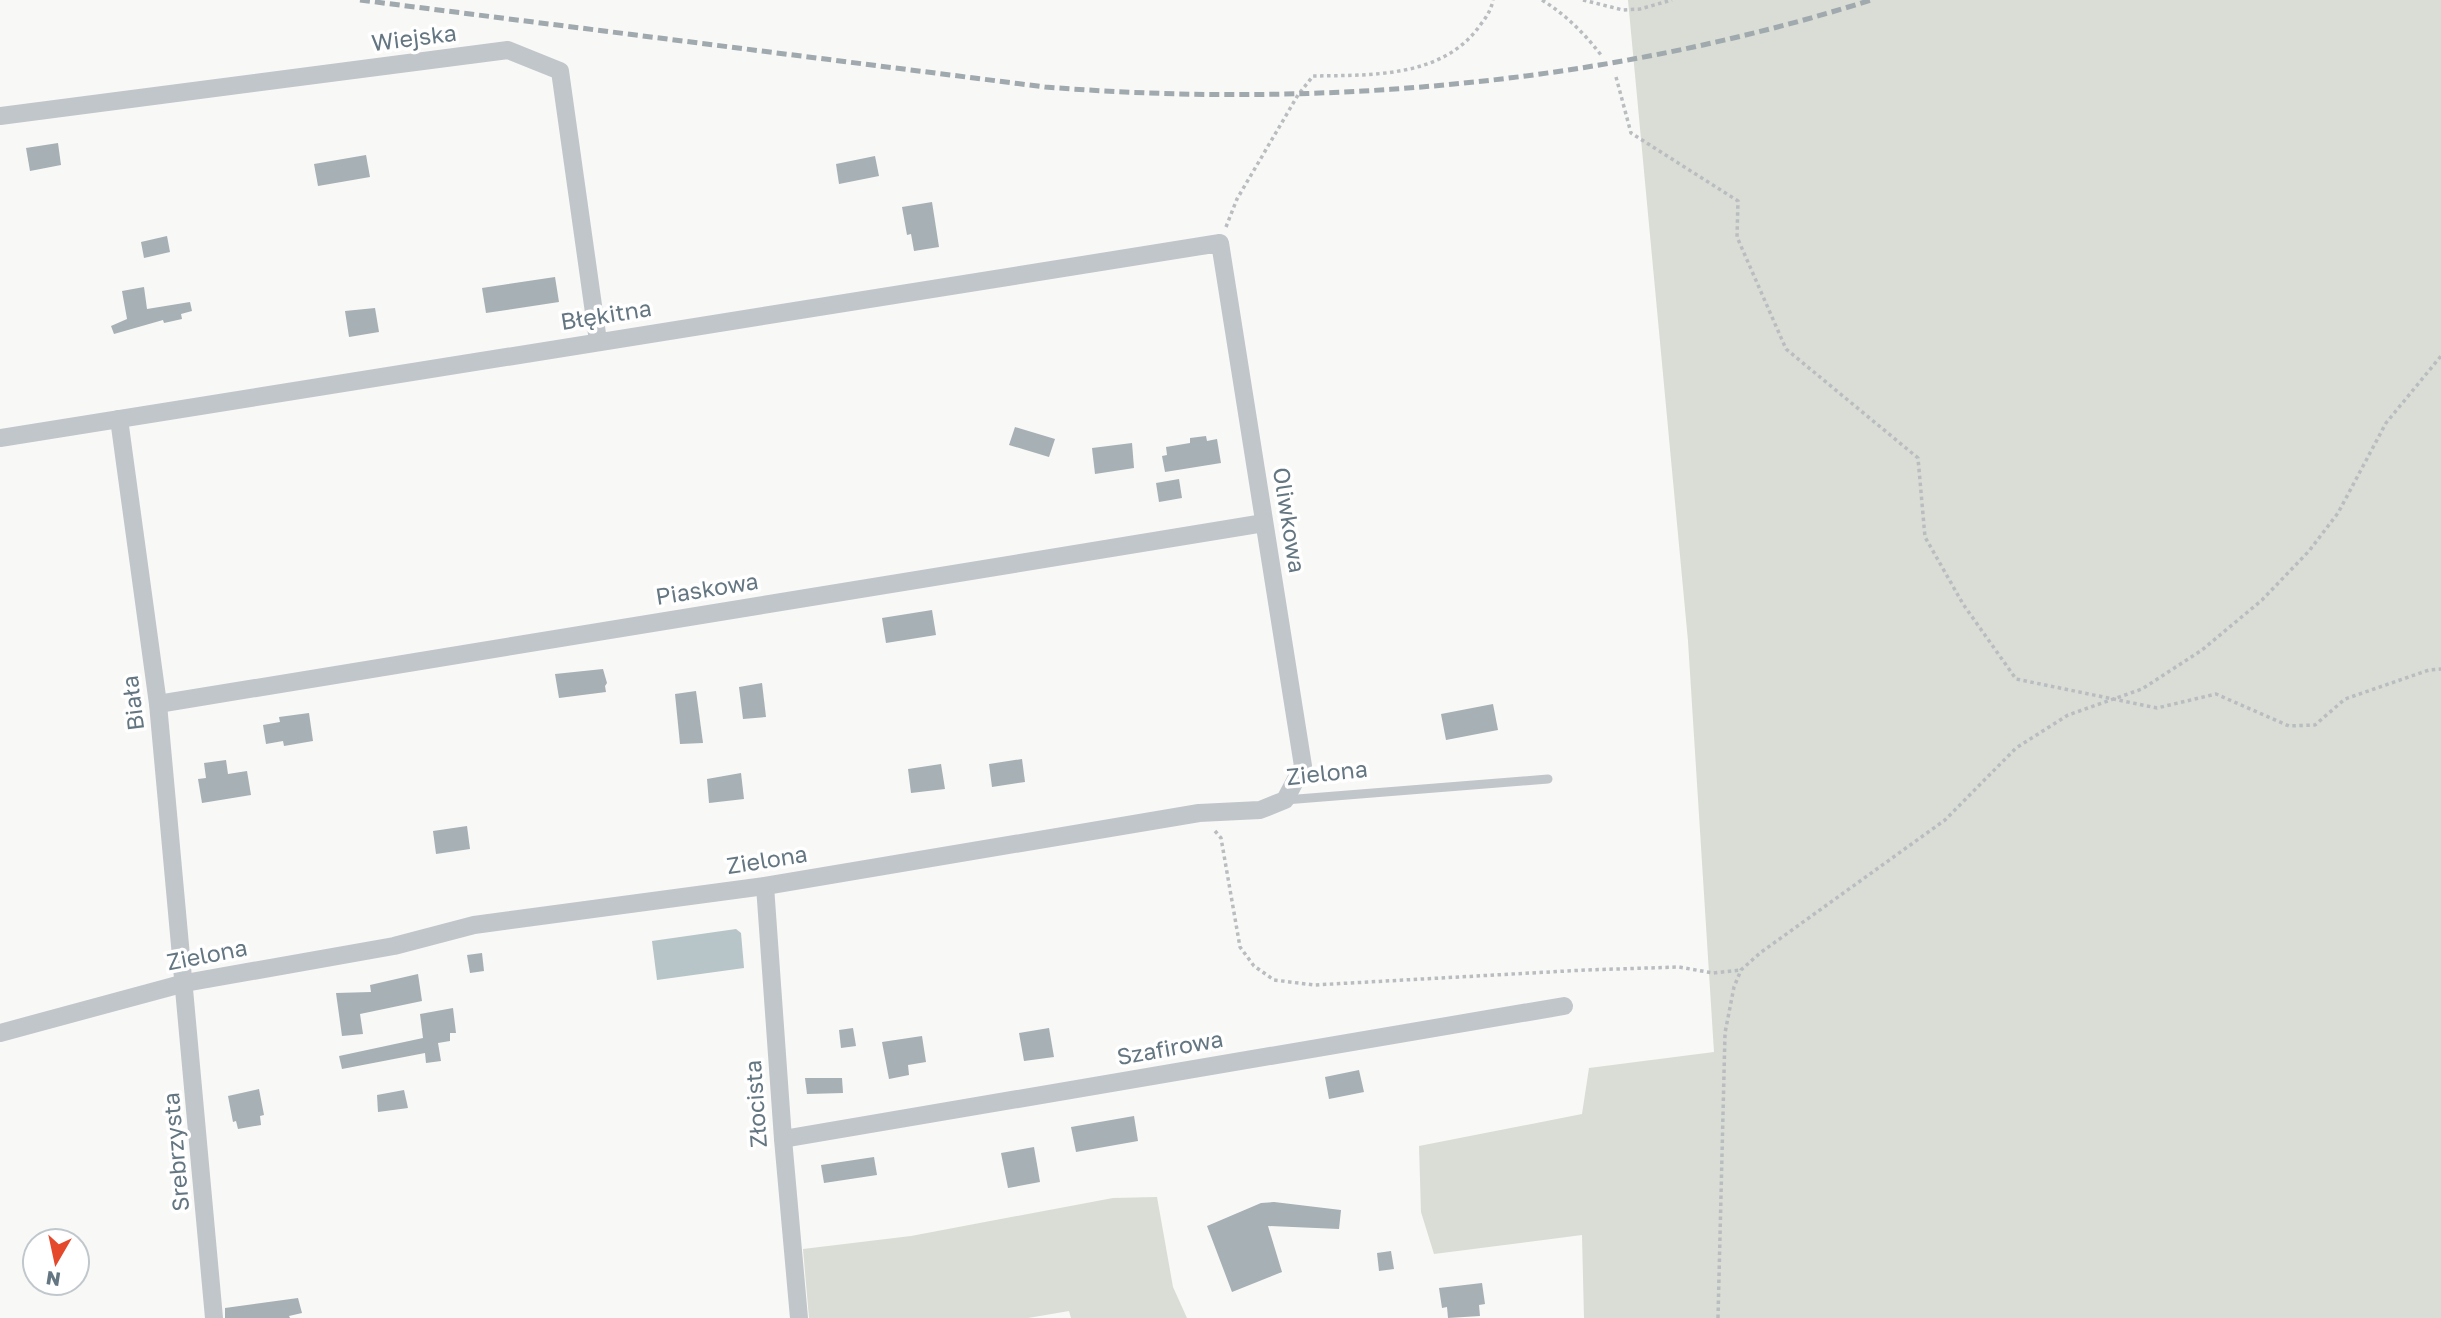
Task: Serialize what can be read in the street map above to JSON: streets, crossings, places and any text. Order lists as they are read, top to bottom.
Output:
{
  "streets": {
    "street": [
      "Wiejska",
      "Błękitna",
      "Oliwkowa",
      "Piaskowa",
      "Biała",
      "Zielona",
      "Szafirowa",
      "Złocista",
      "Srebrzysta"
    ]
  },
  "crossings": [
    ["Wiejska", "Błękitna"],
    ["Błękitna", "Oliwkowa"],
    ["Błękitna", "Biała"],
    ["Oliwkowa", "Piaskowa"],
    ["Oliwkowa", "Zielona"],
    ["Piaskowa", "Biała"],
    ["Biała", "Zielona"],
    ["Biała", "Srebrzysta"],
    ["Zielona", "Złocista"],
    ["Zielona", "Srebrzysta"],
    ["Szafirowa", "Złocista"]
  ],
  "north": "bottom"
}
